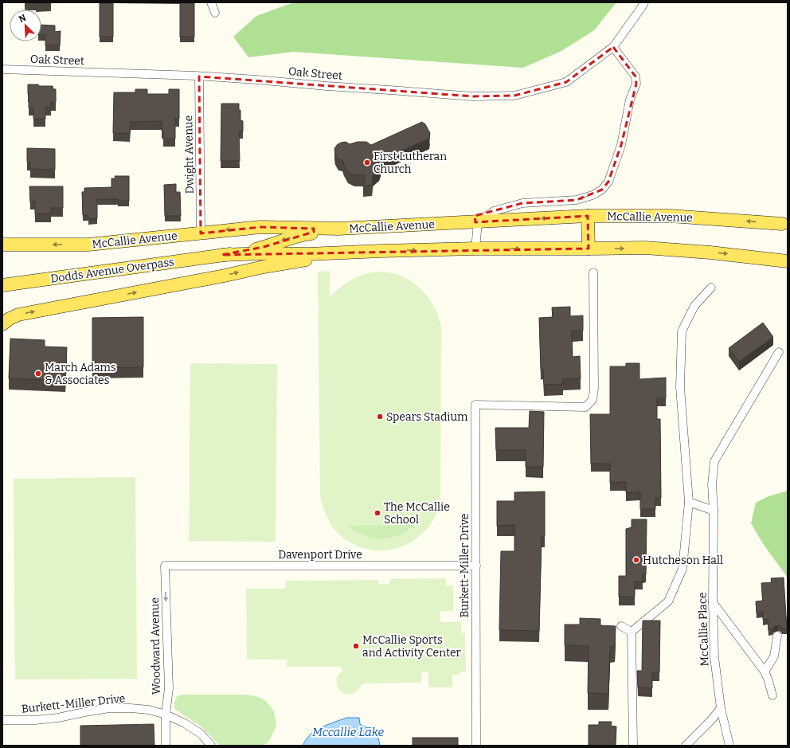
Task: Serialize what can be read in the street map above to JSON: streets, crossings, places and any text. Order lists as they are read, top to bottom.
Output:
{
  "streets": {
    "main road": ["McCallie Avenue", "Dodds Avenue Overpass"],
    "street": [
      "Oak Street",
      "Dwight Avenue",
      "Davenport Drive",
      "Burkett-Miller Drive",
      "McCallie Place",
      "Woodward Avenue"
    ]
  },
  "crossings": [
    ["Oak Street", "Dwight Avenue"],
    ["Dwight Avenue", "McCallie Avenue"],
    ["McCallie Avenue", "Dodds Avenue Overpass"],
    ["Davenport Drive", "Burkett-Miller Drive"],
    ["Davenport Drive", "Woodward Avenue"],
    ["Burkett-Miller Drive", "Woodward Avenue"]
  ],
  "one_way": ["Woodward Avenue"],
  "water": ["Mccallie Lake"],
  "places": [
    "First Lutheran Church",
    "March Adams & Associates",
    "Spears Stadium",
    "The McCallie School",
    "Hutcheson Hall",
    "McCallie Sports and Activity Center"
  ],
  "north": "top left"
}
